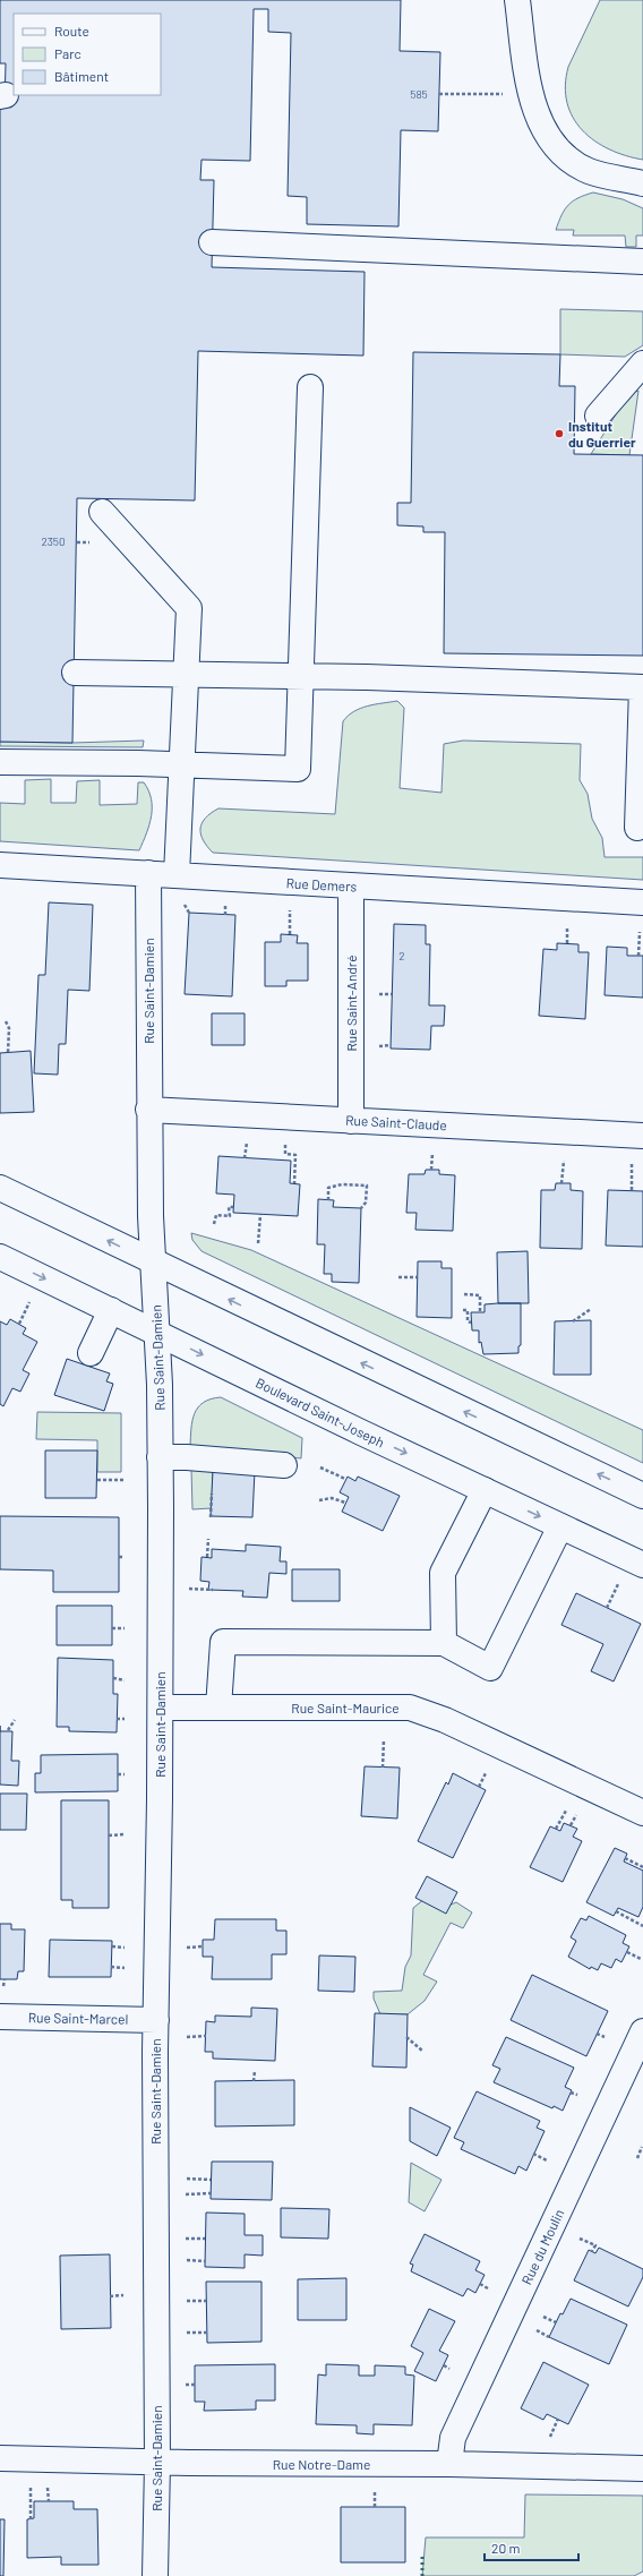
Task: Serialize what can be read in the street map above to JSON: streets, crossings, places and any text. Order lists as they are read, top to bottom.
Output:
{
  "streets": {
    "street": [
      "Rue Demers",
      "Rue Saint-Damien",
      "Rue Saint-André",
      "Rue Saint-Claude",
      "Boulevard Saint-Joseph",
      "Rue Saint-Maurice",
      "Rue Saint-Marcel",
      "Rue du Moulin",
      "Rue Notre-Dame"
    ]
  },
  "crossings": [
    ["Rue Demers", "Rue Saint-Damien"],
    ["Rue Demers", "Rue Saint-André"],
    ["Rue Saint-Damien", "Rue Saint-Claude"],
    ["Rue Saint-Damien", "Boulevard Saint-Joseph"],
    ["Rue Saint-Damien", "Rue Saint-Maurice"],
    ["Rue Saint-Damien", "Rue Saint-Marcel"],
    ["Rue Saint-Damien", "Rue Notre-Dame"],
    ["Rue Saint-André", "Rue Saint-Claude"],
    ["Rue du Moulin", "Rue Notre-Dame"]
  ],
  "places": ["Institut du Guerrier"],
  "house_numbers": ["585", "2350", "2"],
  "legend": ["Route", "Parc", "Bâtiment"],
  "scale_bar": "20 m"
}
